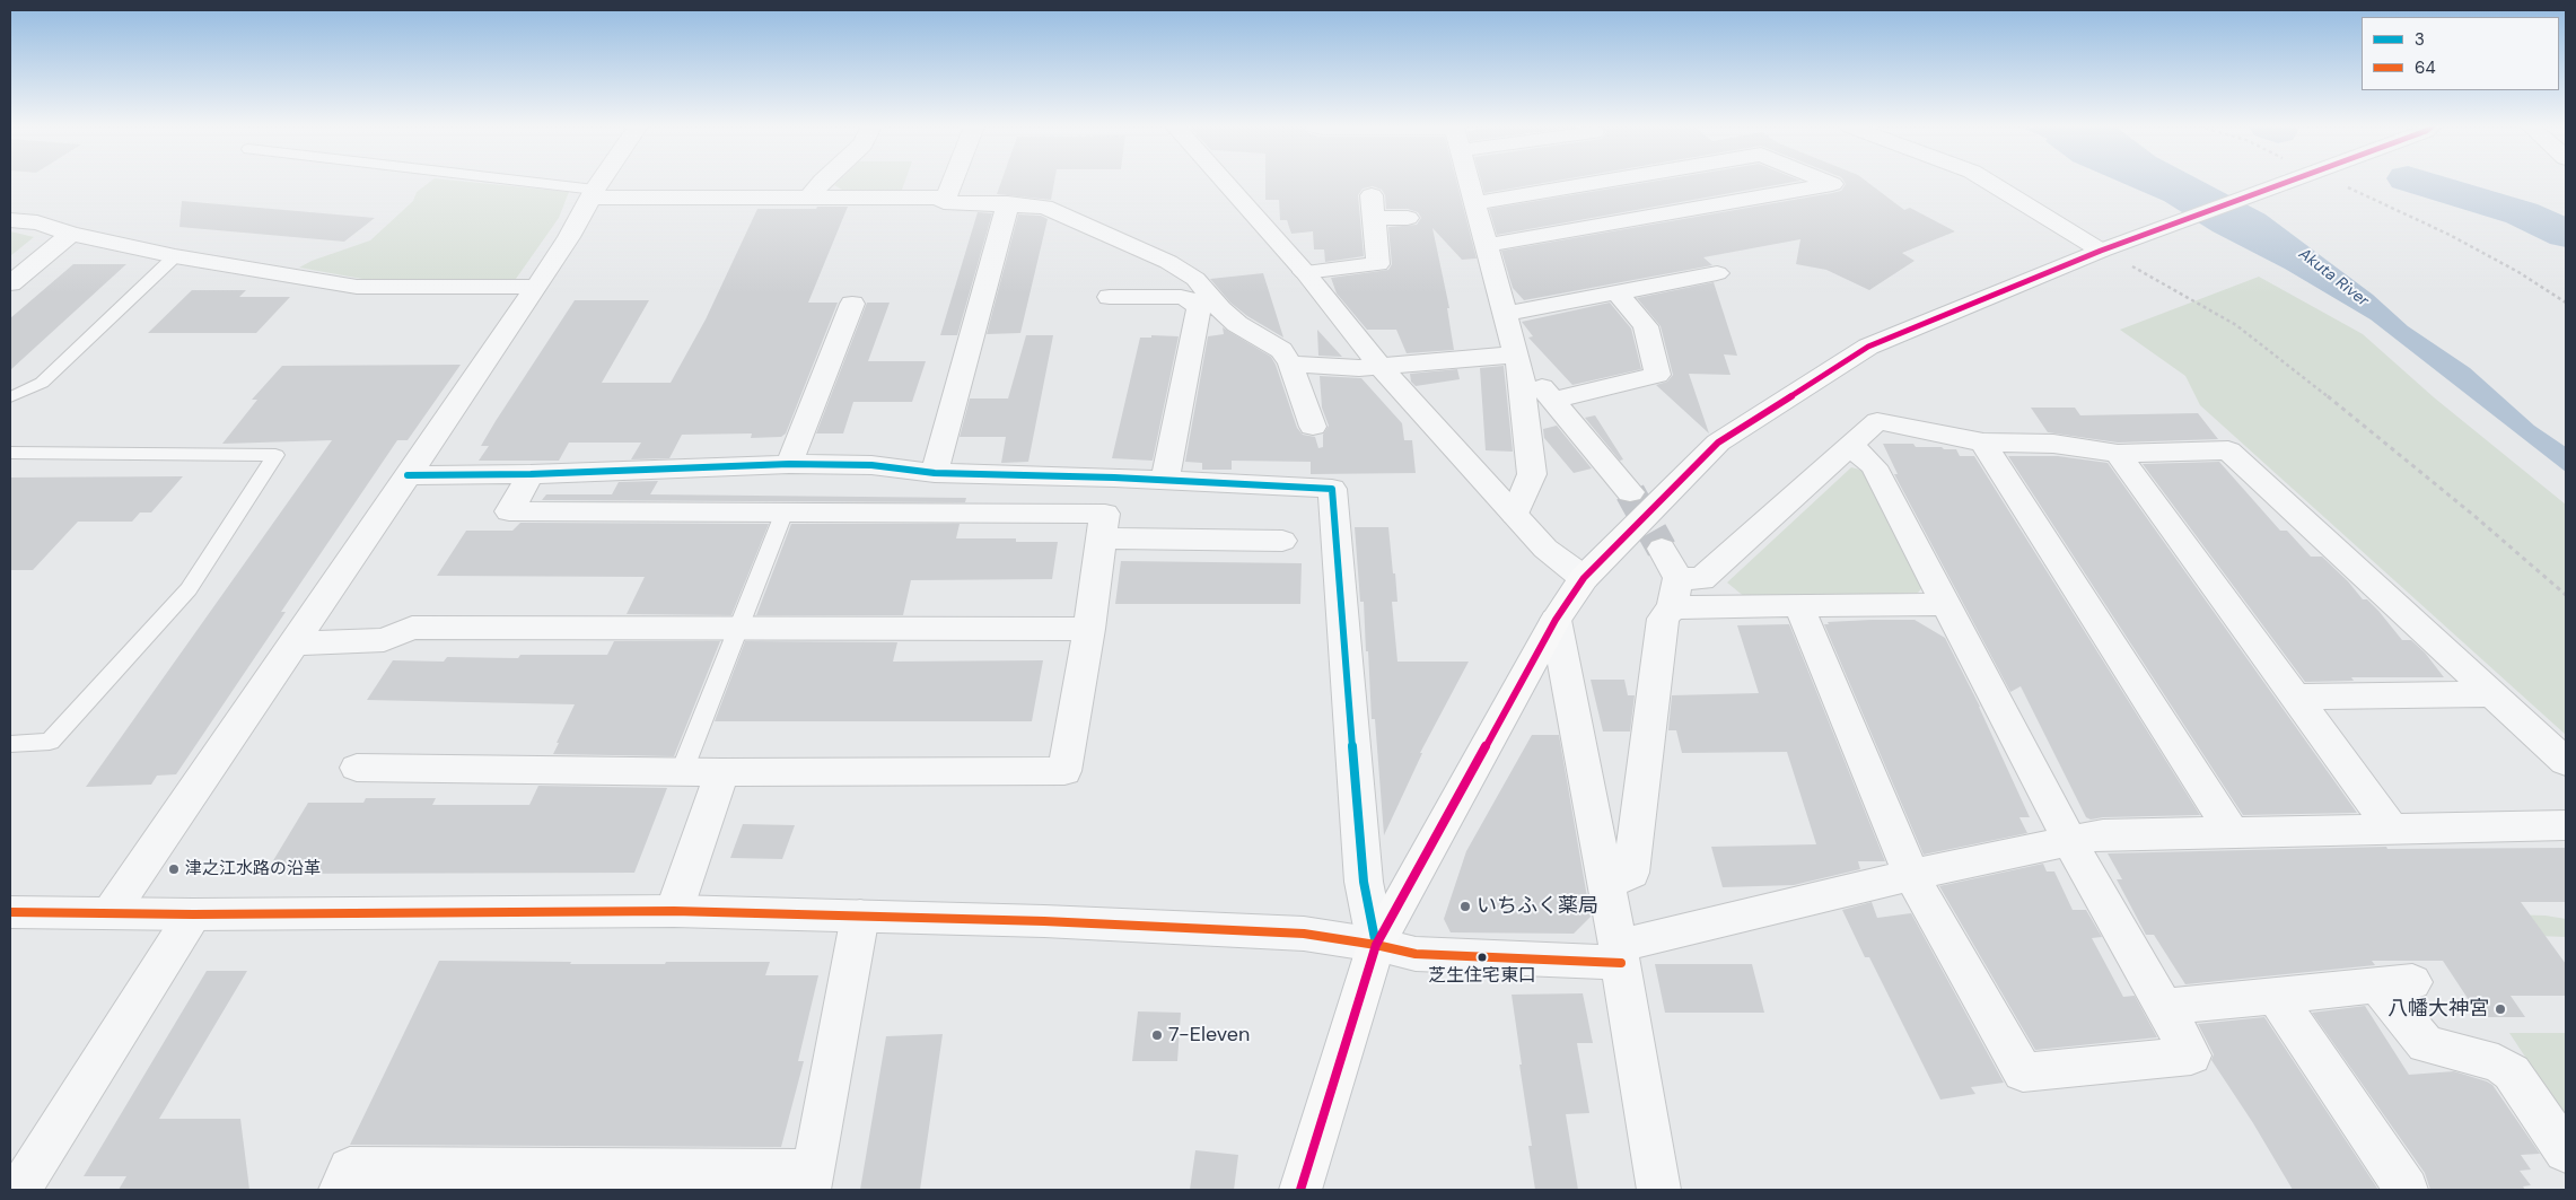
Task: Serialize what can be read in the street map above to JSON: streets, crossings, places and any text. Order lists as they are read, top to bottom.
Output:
{
  "water": ["Akuta River"],
  "places": [
    "津之江水路の沿革",
    "いちふく薬局",
    "芝生住宅東口",
    "八幡大神宮",
    "7-Eleven"
  ],
  "lines": ["transit line 3", "transit line 64"],
  "legend": ["3", "64"]
}
